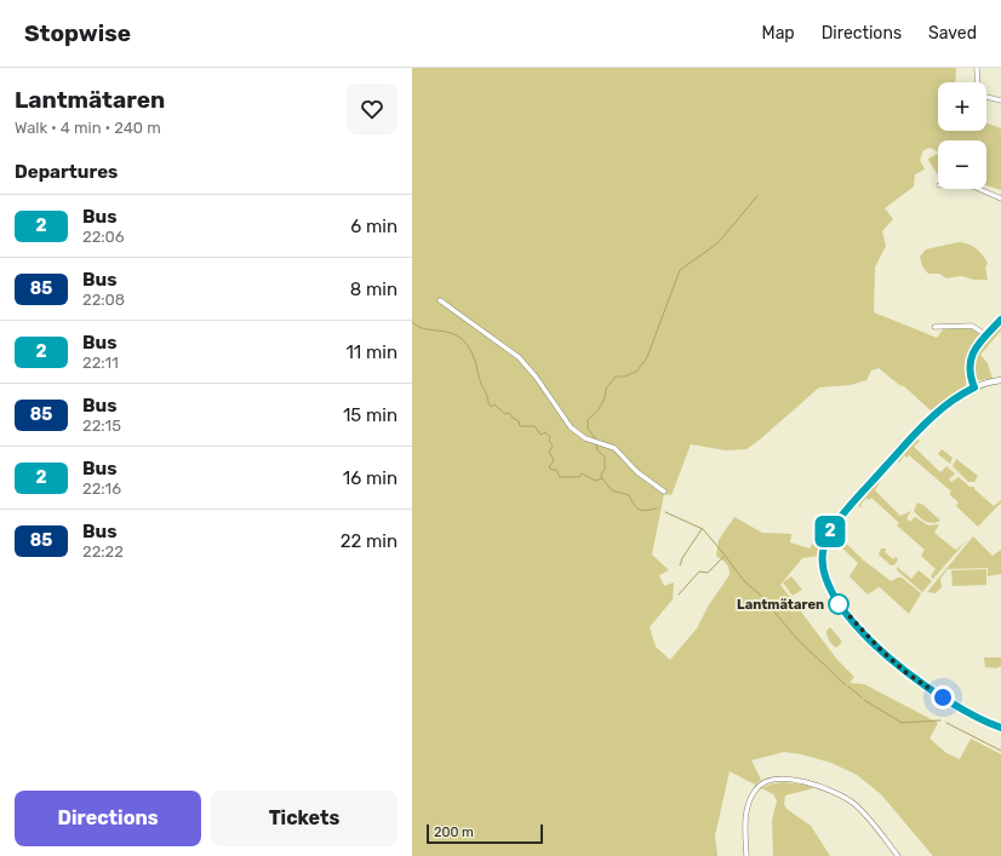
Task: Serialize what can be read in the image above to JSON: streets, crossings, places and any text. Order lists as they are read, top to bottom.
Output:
{
  "places": ["Lantmätaren"],
  "lines": ["bus line 2"],
  "scale_bar": "200 m",
  "page": {
    "header": "Stopwise",
    "nav": ["Map", "Directions", "Saved"],
    "heading": [
      ["Lantmätaren", "Walk · 4 min · 240 m"],
      "Departures"
    ],
    "on_map": "2",
    "map_buttons": ["+", "−"],
    "list": [
      {
        "mark": "2",
        "name": "Bus",
        "note": "22:06",
        "value": "6 min"
      },
      {
        "mark": "85",
        "name": "Bus",
        "note": "22:08",
        "value": "8 min"
      },
      {
        "mark": "2",
        "name": "Bus",
        "note": "22:11",
        "value": "11 min"
      },
      {
        "mark": "85",
        "name": "Bus",
        "note": "22:15",
        "value": "15 min"
      },
      {
        "mark": "2",
        "name": "Bus",
        "note": "22:16",
        "value": "16 min"
      },
      {
        "mark": "85",
        "name": "Bus",
        "note": "22:22",
        "value": "22 min"
      }
    ],
    "buttons": ["Directions", "Tickets"],
    "scale": "200 m"
  }
}
